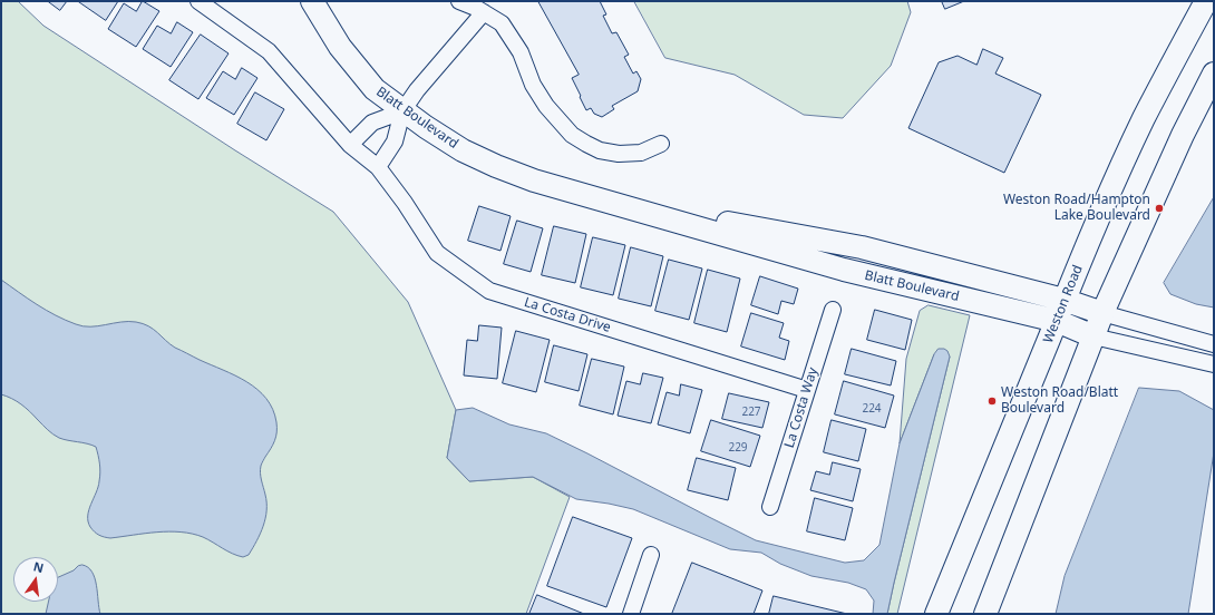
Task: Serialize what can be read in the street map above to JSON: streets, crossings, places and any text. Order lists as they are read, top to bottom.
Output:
{
  "streets": {
    "street": [
      "Blatt Boulevard",
      "Weston Road",
      "La Costa Drive",
      "La Costa Way"
    ]
  },
  "crossings": [
    ["Blatt Boulevard", "Weston Road"],
    ["La Costa Drive", "La Costa Way"]
  ],
  "places": ["Weston Road/Hampton Lake Boulevard", "Weston Road/Blatt Boulevard"],
  "house_numbers": ["224", "227", "229"],
  "north": "top"
}
